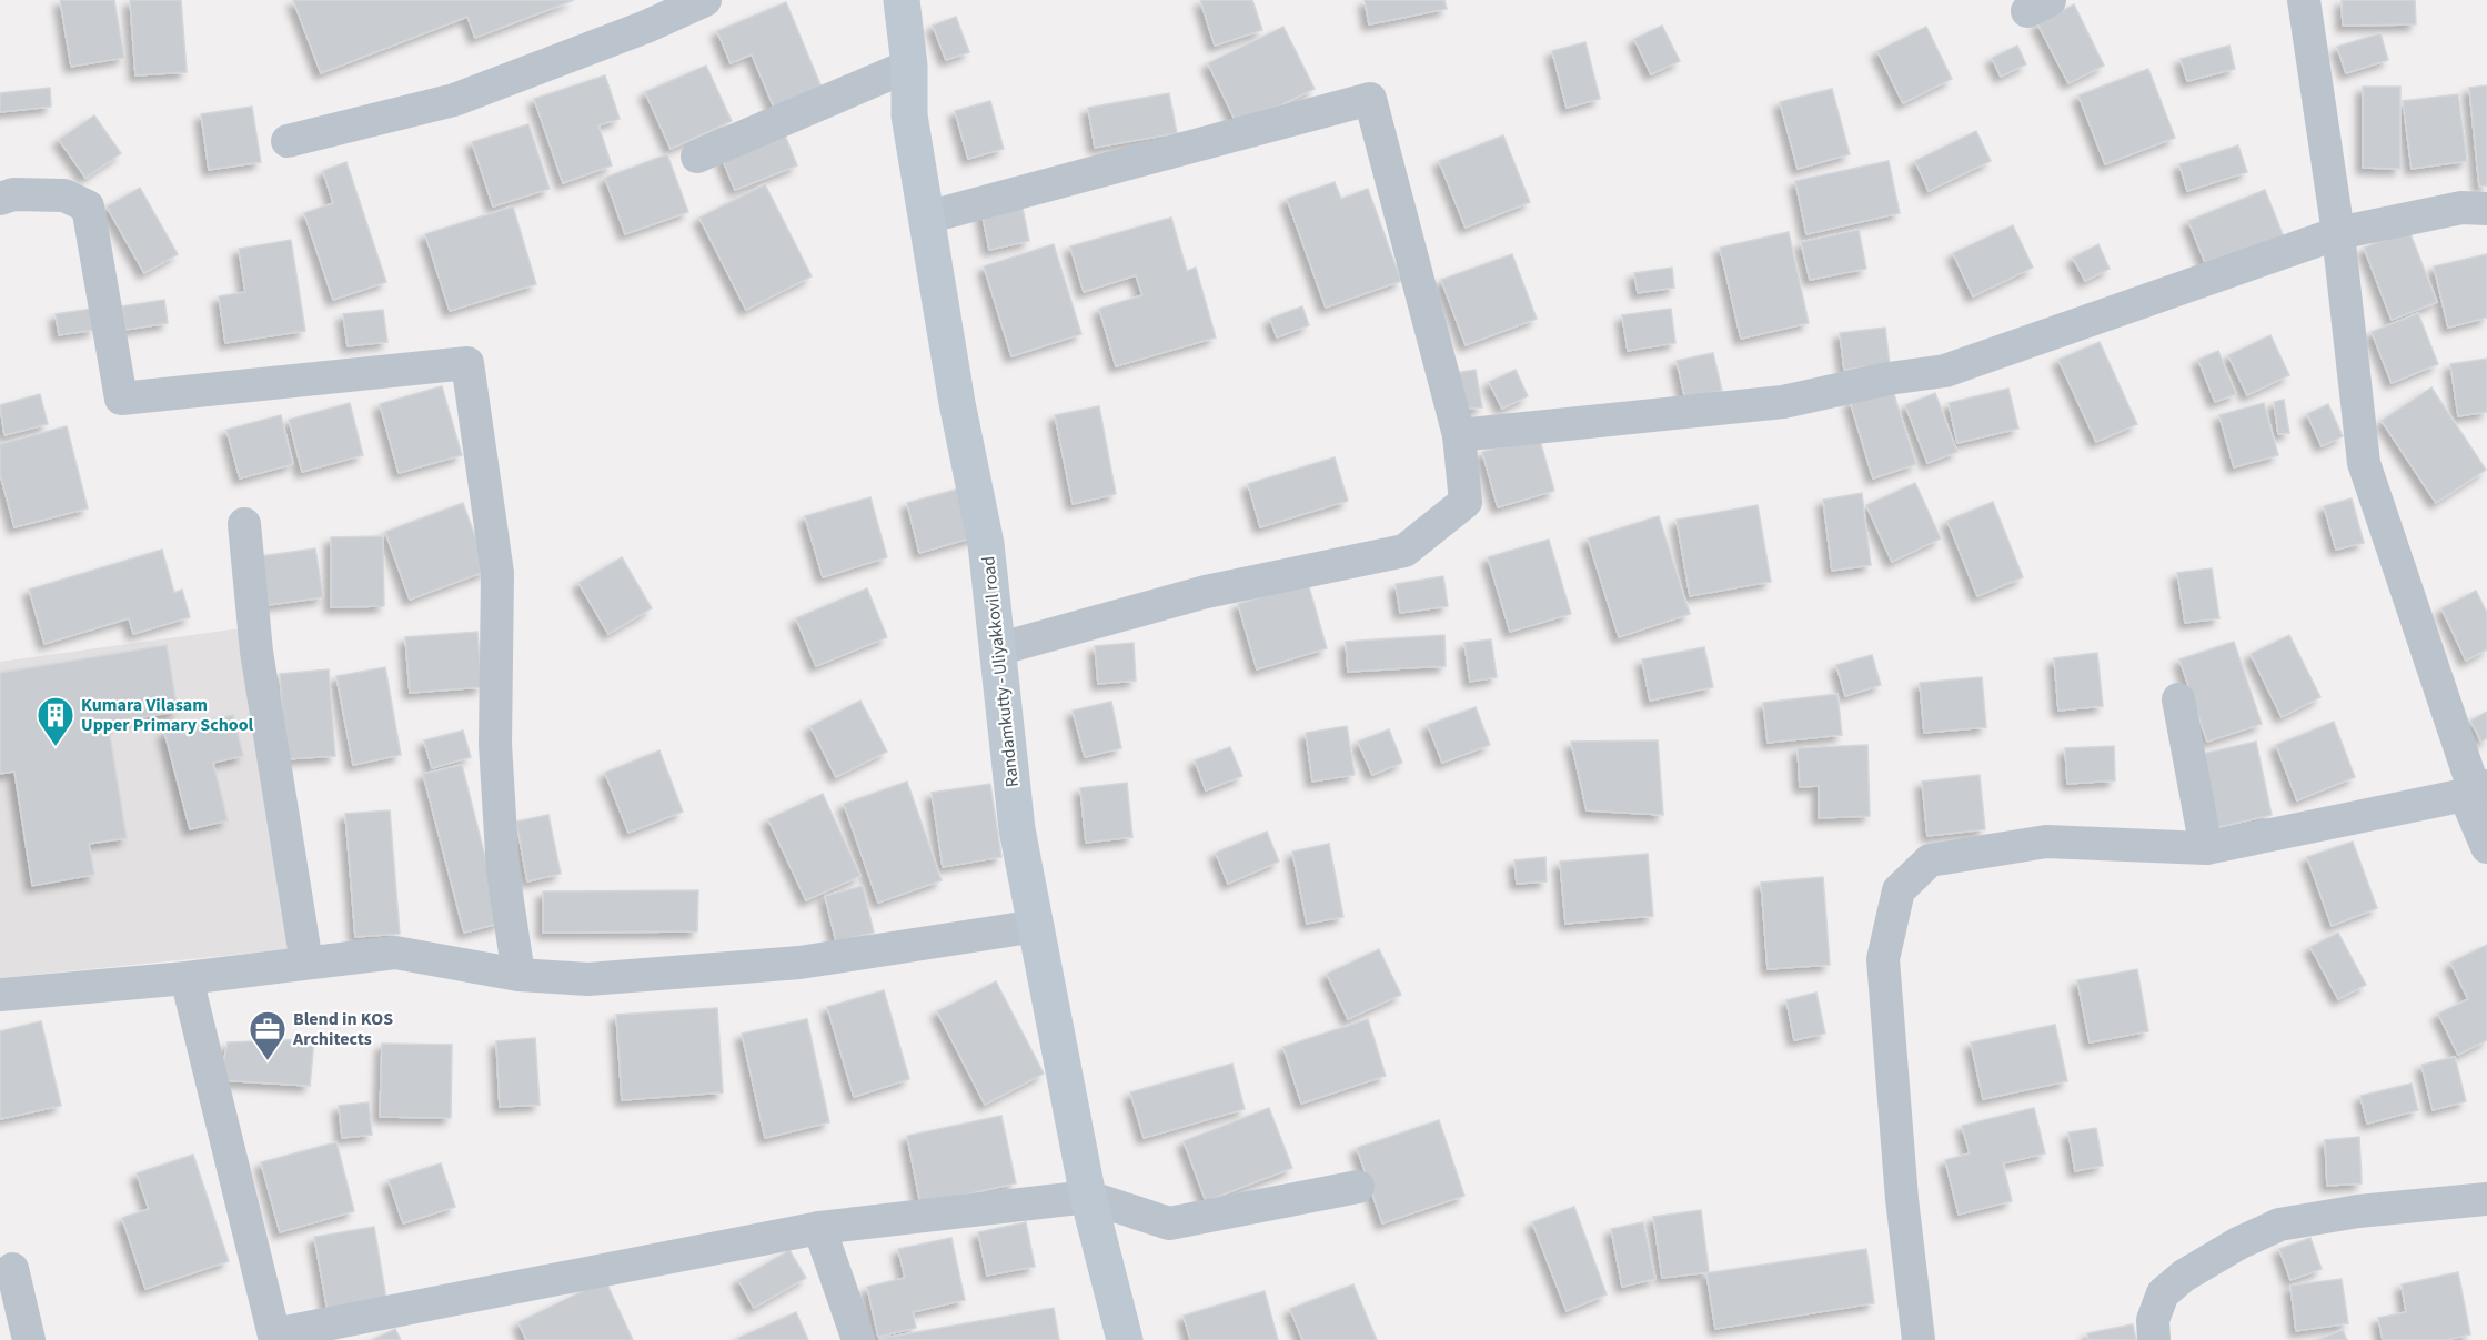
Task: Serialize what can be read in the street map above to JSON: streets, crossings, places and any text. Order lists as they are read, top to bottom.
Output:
{
  "streets": {
    "street": ["Randamkutty - Uliyakkovil road"]
  },
  "places": {
    "building": ["Kumara Vilasam Upper Primary School"],
    "office": ["Blend in KOS Architects"]
  }
}
